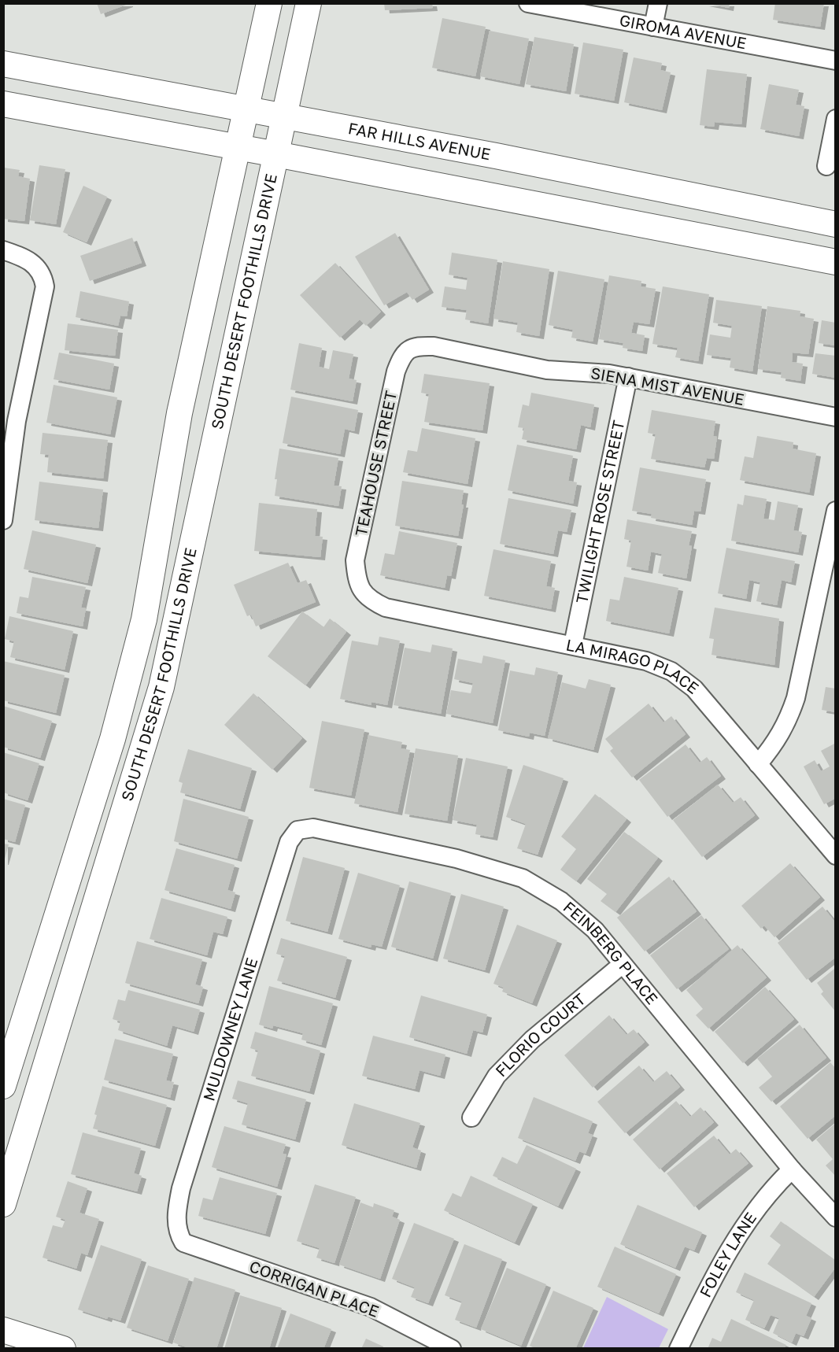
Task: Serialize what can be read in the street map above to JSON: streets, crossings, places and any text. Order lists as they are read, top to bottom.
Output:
{
  "streets": {
    "main road": ["FAR HILLS AVENUE", "SOUTH DESERT FOOTHILLS DRIVE"],
    "street": [
      "GIROMA AVENUE",
      "SIENA MIST AVENUE",
      "TEAHOUSE STREET",
      "TWILIGHT ROSE STREET",
      "LA MIRAGO PLACE",
      "FEINBERG PLACE",
      "MULDOWNEY LANE",
      "FLORIO COURT",
      "FOLEY LANE",
      "CORRIGAN PLACE"
    ]
  },
  "crossings": [
    ["FAR HILLS AVENUE", "SOUTH DESERT FOOTHILLS DRIVE"],
    ["SIENA MIST AVENUE", "TEAHOUSE STREET"],
    ["SIENA MIST AVENUE", "TWILIGHT ROSE STREET"],
    ["TEAHOUSE STREET", "LA MIRAGO PLACE"],
    ["TWILIGHT ROSE STREET", "LA MIRAGO PLACE"],
    ["FEINBERG PLACE", "MULDOWNEY LANE"],
    ["FEINBERG PLACE", "FLORIO COURT"],
    ["FEINBERG PLACE", "FOLEY LANE"],
    ["MULDOWNEY LANE", "CORRIGAN PLACE"]
  ]
}
